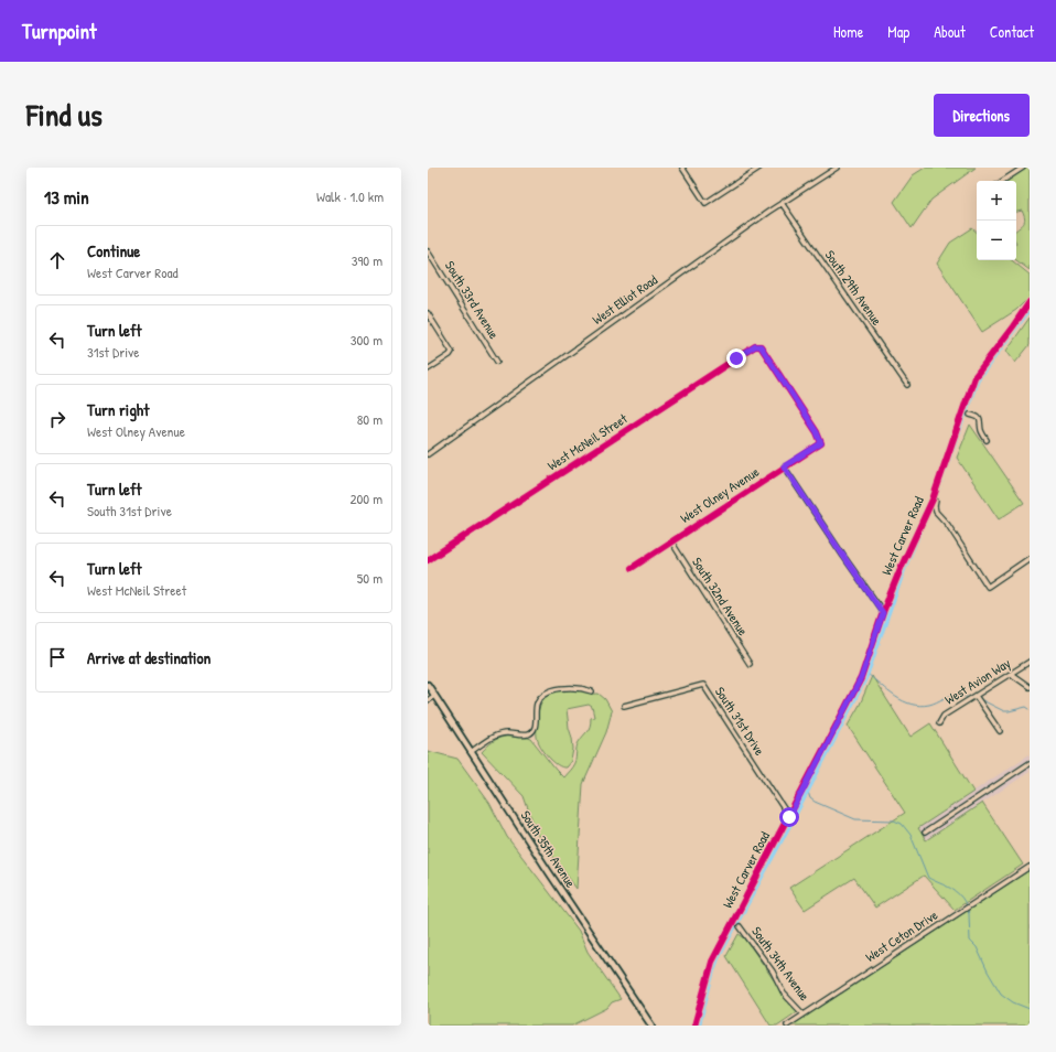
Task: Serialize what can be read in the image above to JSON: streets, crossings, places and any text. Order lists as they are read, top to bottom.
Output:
{
  "streets": {
    "street": [
      "South 29th Avenue",
      "South 33rd Avenue",
      "West Elliot Road",
      "West McNeil Street",
      "West Olney Avenue",
      "West Carver Road",
      "South 32nd Avenue",
      "West Avion Way",
      "South 31st Drive",
      "South 35th Avenue",
      "West Ceton Drive",
      "South 34th Avenue"
    ]
  },
  "crossings": [
    ["South 29th Avenue", "West Elliot Road"],
    ["West McNeil Street", "West Olney Avenue"],
    ["West Olney Avenue", "South 32nd Avenue"],
    ["West Carver Road", "South 31st Drive"],
    ["West Ceton Drive", "South 34th Avenue"]
  ],
  "page": {
    "header": "Turnpoint",
    "nav": [
      "Home",
      "Map",
      "About",
      "Contact"
    ],
    "title": "Find us",
    "buttons": "Directions",
    "heading": ["13 min", "Walk · 1.0 km"],
    "map_buttons": ["+", "−"],
    "list": [
      ["Continue", "West Carver Road", "390 m"],
      ["Turn left", "31st Drive", "300 m"],
      ["Turn right", "West Olney Avenue", "80 m"],
      ["Turn left", "South 31st Drive", "200 m"],
      ["Turn left", "West McNeil Street", "50 m"],
      "Arrive at destination"
    ]
  }
}
